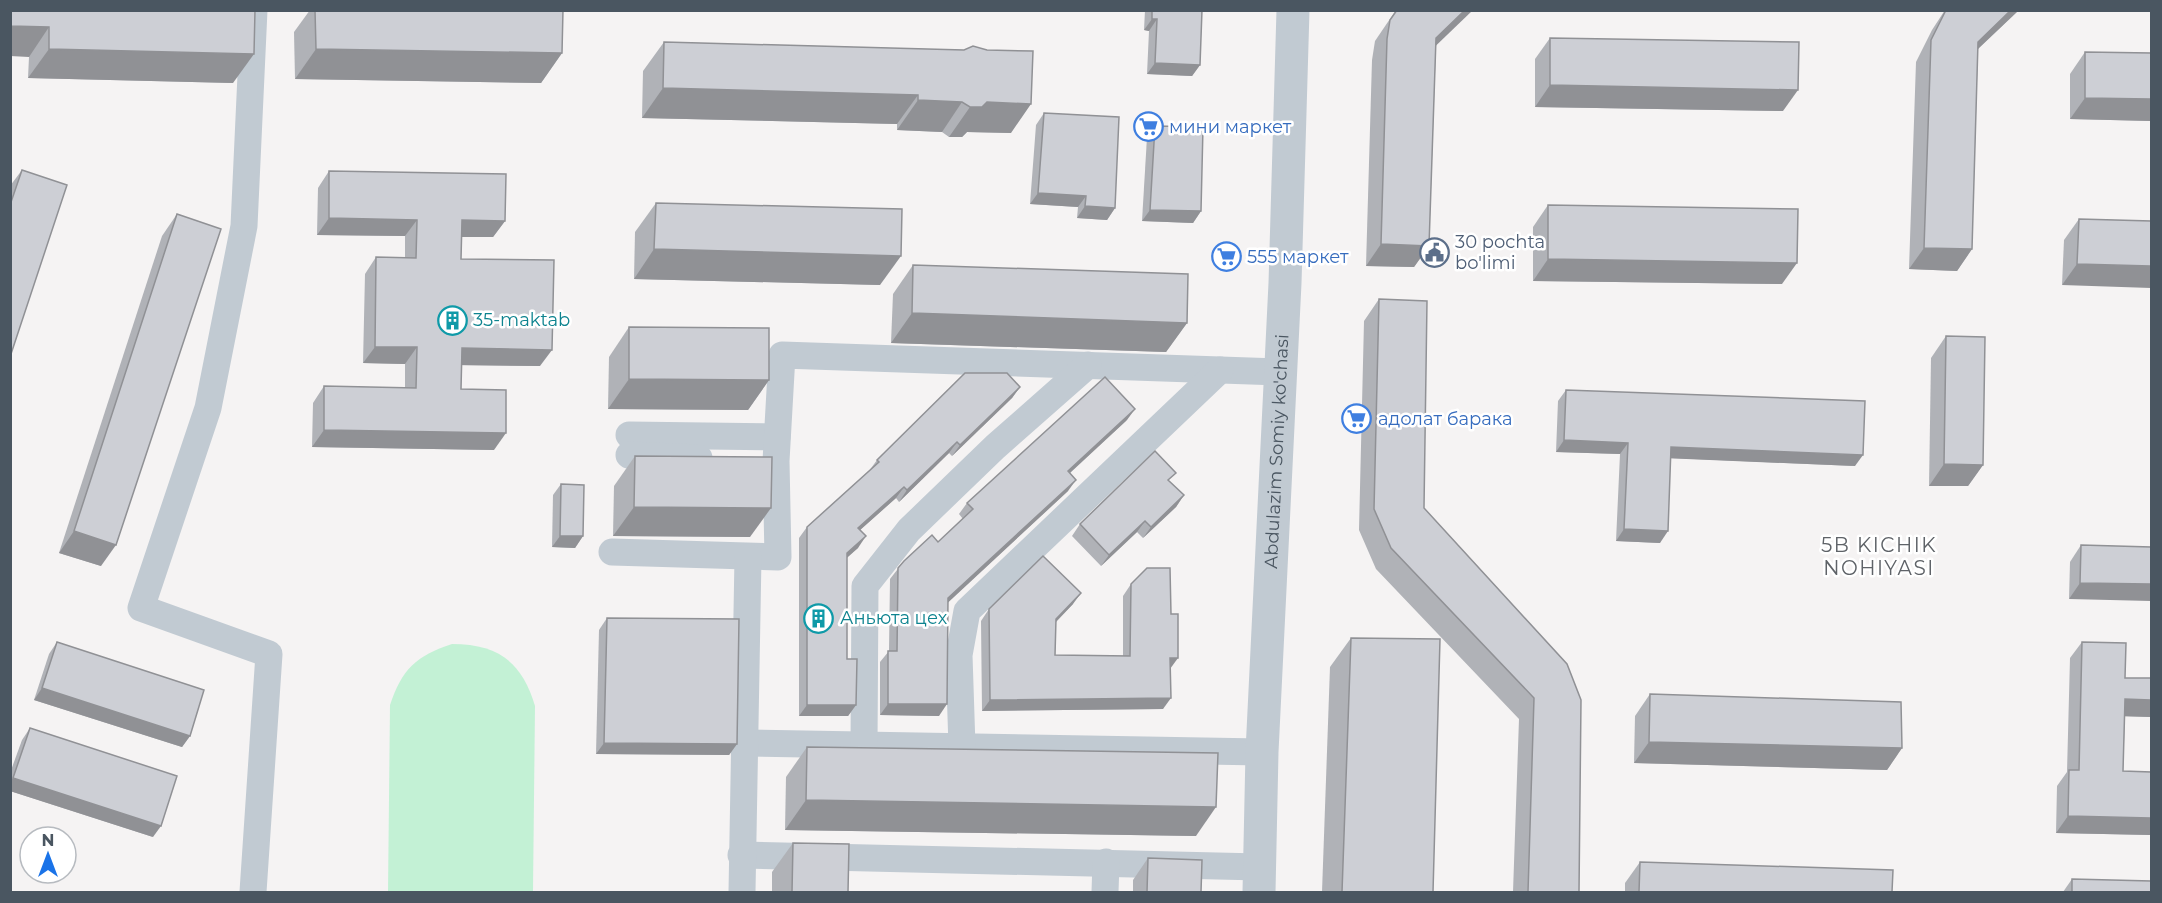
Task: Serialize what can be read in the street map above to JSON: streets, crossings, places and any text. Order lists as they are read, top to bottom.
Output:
{
  "streets": {
    "street": ["Abdulazim Somiy ko'chasi"]
  },
  "districts": ["5B KICHIK NOHIYASI"],
  "places": {
    "supermarket": ["мини маркет", "555 маркет", "адолат барака"],
    "public building": ["30 pochta bo'limi"],
    "building": ["35-maktab", "Аньюта цех"]
  },
  "north": "top"
}
